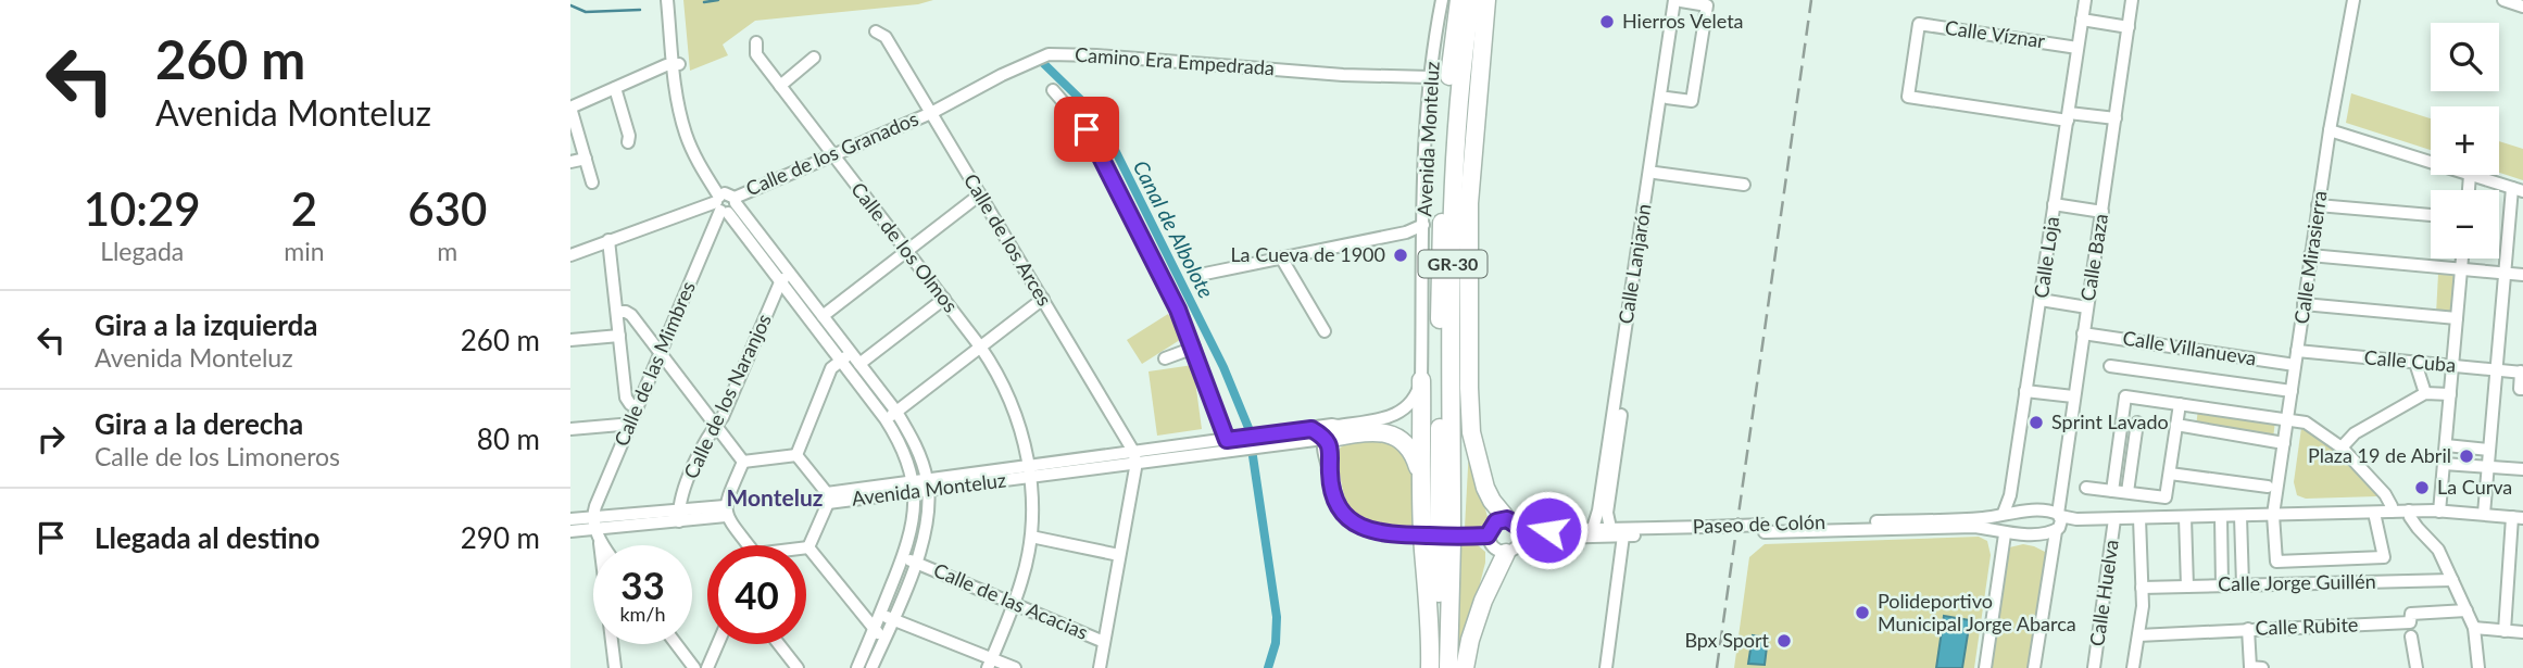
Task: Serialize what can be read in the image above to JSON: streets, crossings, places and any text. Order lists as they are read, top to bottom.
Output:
{
  "streets": {
    "highway": ["GR-30"],
    "street": [
      "Calle Víznar",
      "Camino Era Empedrada",
      "Avenida Monteluz",
      "Calle de los Granados",
      "Calle de los Arces",
      "Calle de los Olmos",
      "Calle Loja",
      "Calle Baza",
      "Calle Mirasierra",
      "Calle Lanjarón",
      "Calle Villanueva",
      "Calle Cuba",
      "Calle de las Mimbres",
      "Calle de los Naranjos",
      "Paseo de Colón",
      "Calle Jorge Guillén",
      "Calle Huelva",
      "Calle de las Acacias",
      "Calle Rubite"
    ]
  },
  "crossings": [
    ["Calle Víznar", "Calle Loja"],
    ["Camino Era Empedrada", "Avenida Monteluz"],
    ["Camino Era Empedrada", "Calle de los Granados"],
    ["Camino Era Empedrada", "Calle de los Arces"],
    ["Avenida Monteluz", "Calle de los Arces"],
    ["Avenida Monteluz", "Calle de los Olmos"],
    ["Calle de los Granados", "Calle de los Arces"],
    ["Calle de los Granados", "Calle de los Olmos"],
    ["Calle de los Granados", "Calle de las Mimbres"],
    ["Calle de los Olmos", "Calle de las Acacias"],
    ["Calle Loja", "Paseo de Colón"],
    ["Calle Baza", "Calle Villanueva"],
    ["Calle Baza", "Paseo de Colón"],
    ["Calle Mirasierra", "Calle Villanueva"],
    ["Calle Mirasierra", "Calle Cuba"],
    ["Calle Lanjarón", "Paseo de Colón"]
  ],
  "districts": ["Monteluz"],
  "water": ["Canal de Albolote"],
  "places": [
    "Hierros Veleta",
    "La Cueva de 1900",
    "Sprint Lavado",
    "Plaza 19 de Abril",
    "La Curva",
    "Polideportivo Municipal Jorge Abarca",
    "Bpx Sport"
  ],
  "page": {
    "turn": ["260 m", "Avenida Monteluz"],
    "map_buttons": ["+", "−"],
    "eta": [
      "10:29",
      "Llegada",
      "2",
      "min",
      "630",
      "m"
    ],
    "list": [
      {
        "name": "Gira a la izquierda",
        "note": "Avenida Monteluz",
        "value": "260 m"
      },
      {
        "name": "Gira a la derecha",
        "note": "Calle de los Limoneros",
        "value": "80 m"
      },
      {
        "name": "Llegada al destino",
        "value": "290 m"
      }
    ],
    "speed": "33 km/h",
    "limit": "40"
  }
}
